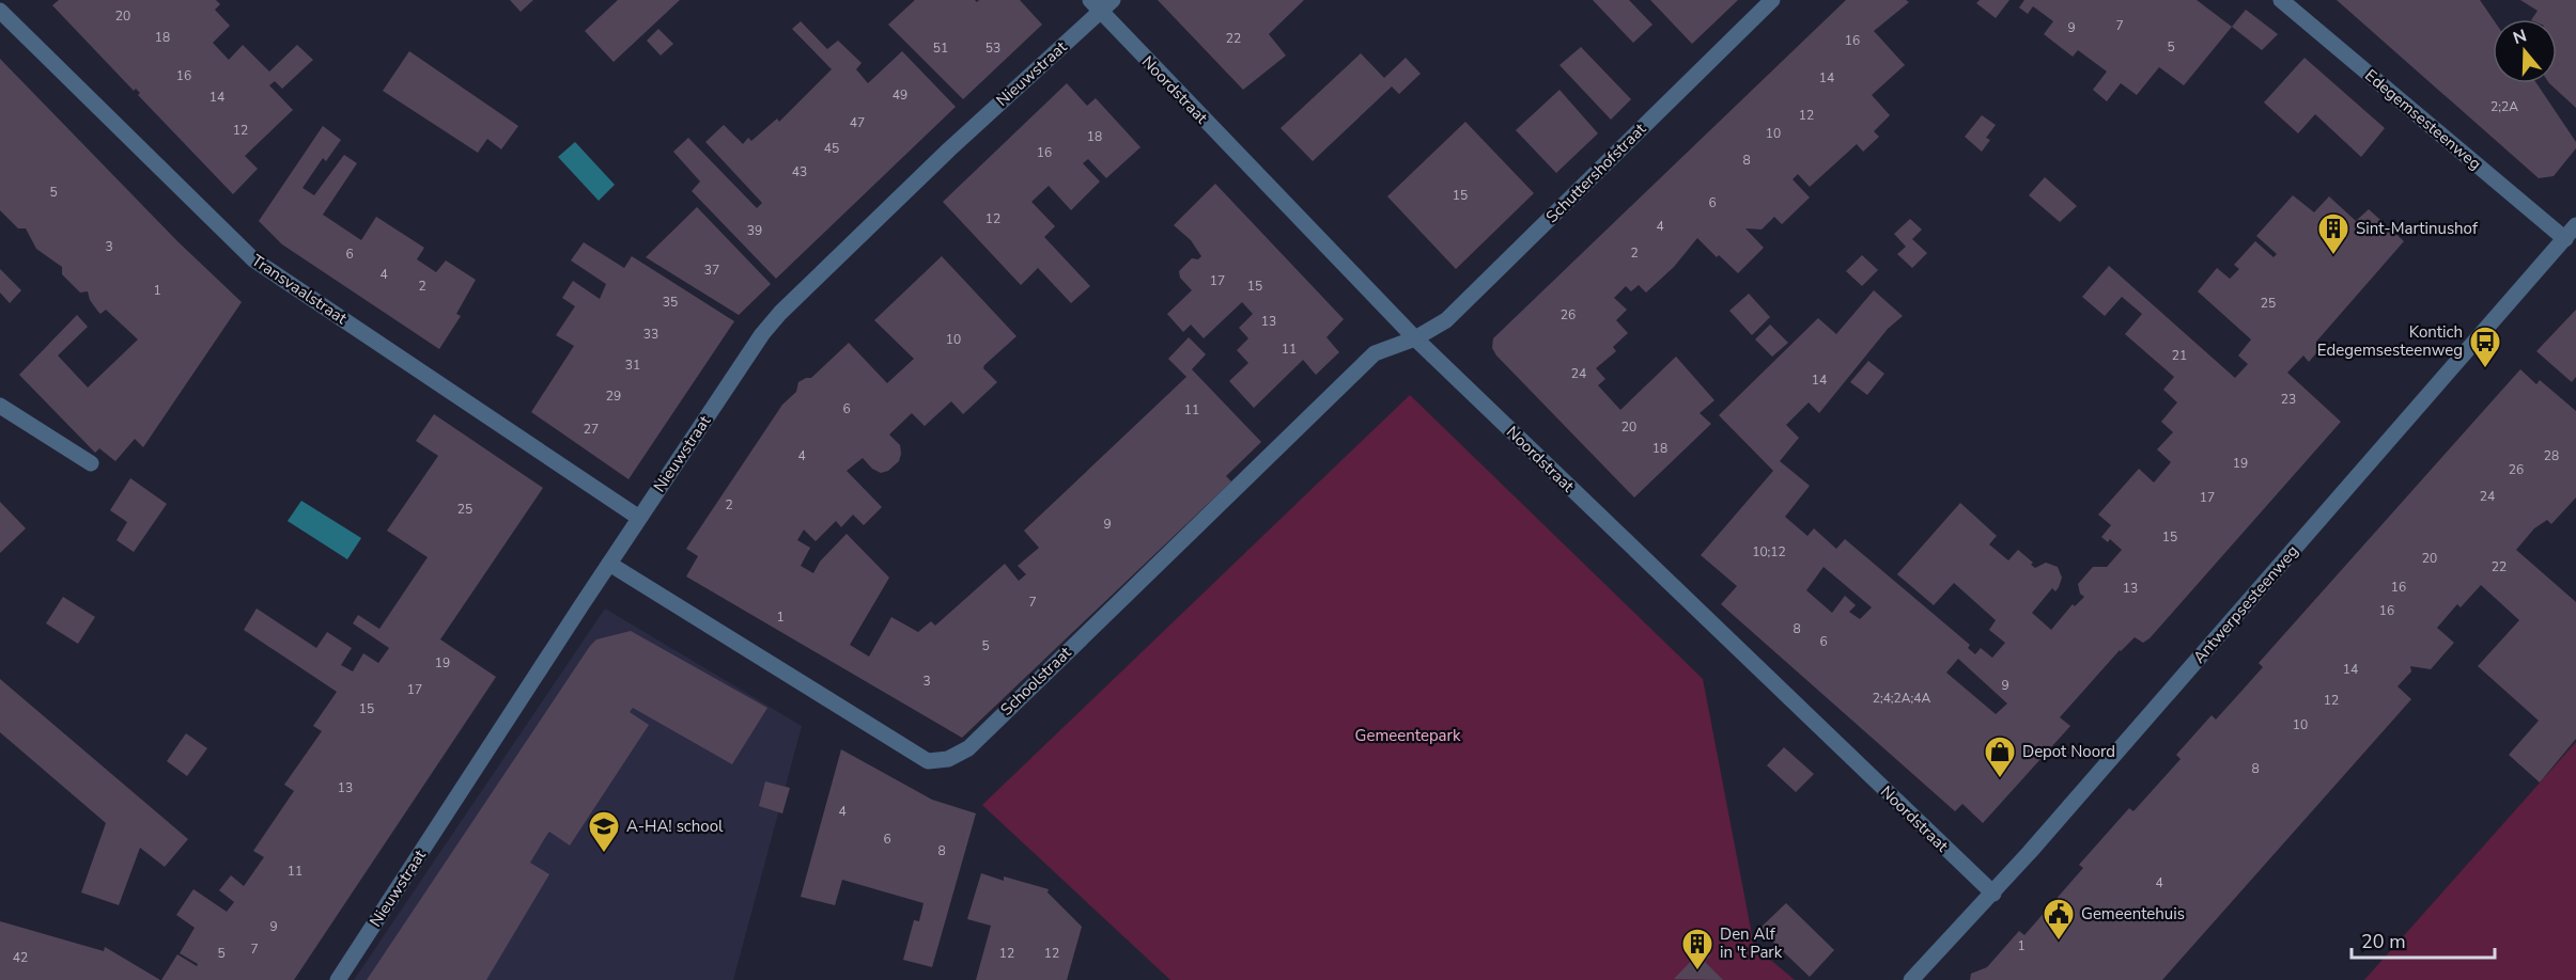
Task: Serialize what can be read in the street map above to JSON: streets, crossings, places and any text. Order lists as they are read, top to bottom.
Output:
{
  "streets": {
    "street": [
      "Nieuwstraat",
      "Noordstraat",
      "Edegemsesteenweg",
      "Schuttershofstraat",
      "Transvaalstraat",
      "Antwerpsesteenweg",
      "Schoolstraat"
    ]
  },
  "crossings": [
    ["Nieuwstraat", "Noordstraat"],
    ["Nieuwstraat", "Transvaalstraat"],
    ["Nieuwstraat", "Schoolstraat"],
    ["Noordstraat", "Schuttershofstraat"],
    ["Noordstraat", "Antwerpsesteenweg"],
    ["Noordstraat", "Schoolstraat"],
    ["Edegemsesteenweg", "Antwerpsesteenweg"],
    ["Schuttershofstraat", "Schoolstraat"]
  ],
  "parks": ["Gemeentepark"],
  "places": {
    "building": ["Sint-Martinushof", "Den Alf in 't Park"],
    "bus stop": ["Kontich Edegemsesteenweg"],
    "shop": ["Depot Noord"],
    "school or university": ["A-HA! school"],
    "public building": ["Gemeentehuis"]
  },
  "house_numbers": [
    "20",
    "7",
    "9",
    "18",
    "22",
    "16",
    "5",
    "51",
    "53",
    "16",
    "14",
    "49",
    "14",
    "2;2A",
    "12",
    "47",
    "12",
    "10",
    "18",
    "45",
    "16",
    "8",
    "43",
    "5",
    "15",
    "6",
    "12",
    "4",
    "39",
    "3",
    "2",
    "6",
    "37",
    "4",
    "17",
    "2",
    "15",
    "1",
    "35",
    "25",
    "26",
    "13",
    "33",
    "10",
    "11",
    "21",
    "31",
    "24",
    "14",
    "29",
    "23",
    "6",
    "11",
    "20",
    "27",
    "18",
    "4",
    "28",
    "19",
    "26",
    "24",
    "17",
    "2",
    "25",
    "9",
    "15",
    "10;12",
    "20",
    "22",
    "16",
    "13",
    "7",
    "16",
    "1",
    "8",
    "6",
    "5",
    "19",
    "14",
    "3",
    "9",
    "17",
    "2;4;2A;4A",
    "12",
    "15",
    "10",
    "8",
    "13",
    "4",
    "6",
    "8",
    "11",
    "4",
    "9",
    "1",
    "7",
    "5",
    "12",
    "12",
    "42"
  ],
  "scale_bar": "20 m",
  "north": "top"
}
